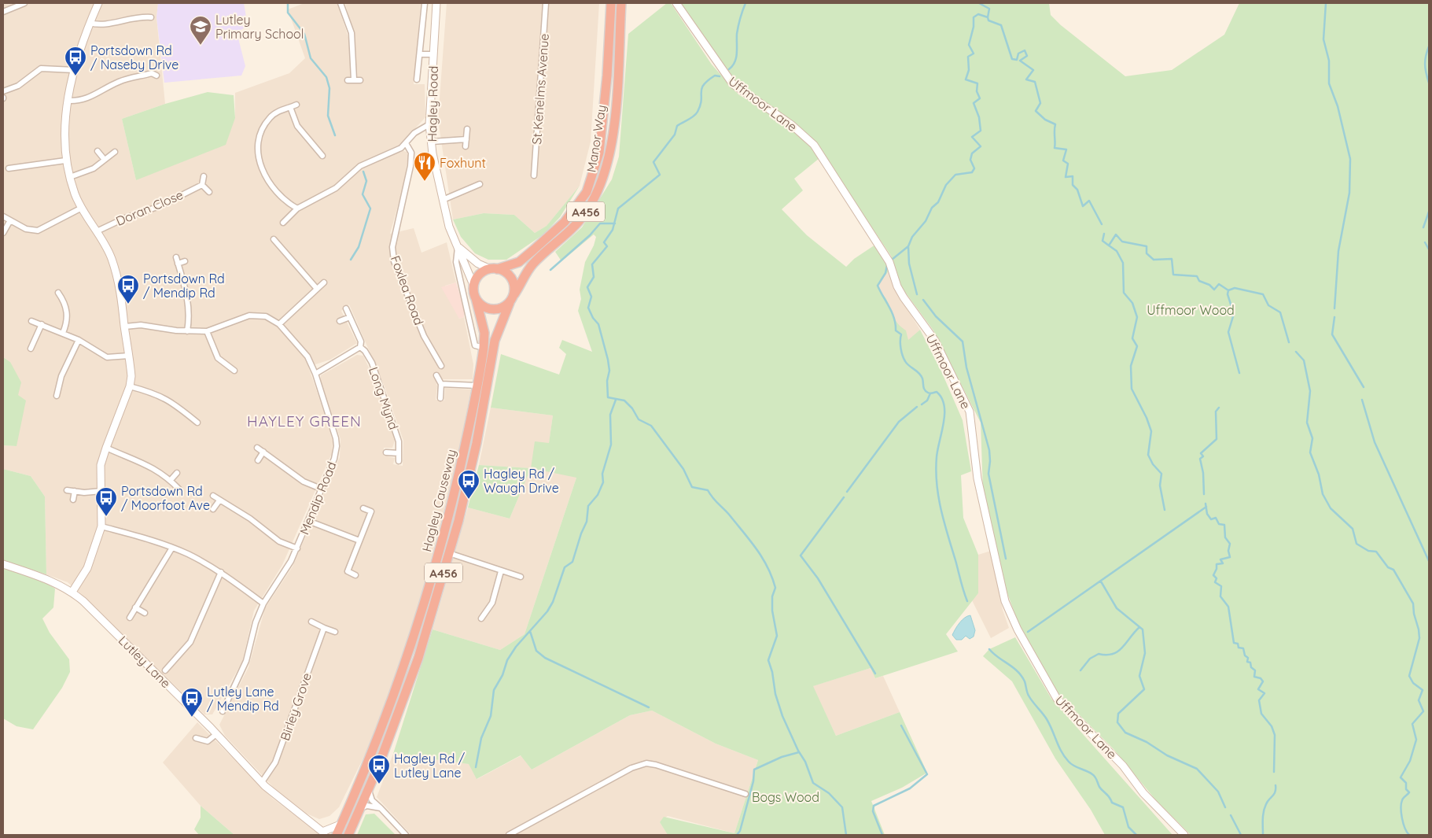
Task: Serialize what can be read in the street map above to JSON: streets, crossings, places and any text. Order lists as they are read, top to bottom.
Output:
{
  "streets": {
    "highway": ["Manor Way", "A456", "Hagley Causeway"],
    "street": [
      "St Kenelms Avenue",
      "Hagley Road",
      "Uffmoor Lane",
      "Doran Close",
      "Foxlea Road",
      "Long Mynd",
      "Mendip Road",
      "Lutley Lane",
      "Birley Grove"
    ]
  },
  "crossings": [
    ["Hagley Road", "Manor Way"],
    ["Hagley Road", "A456"],
    ["Hagley Road", "Hagley Causeway"],
    ["Manor Way", "A456"],
    ["Manor Way", "Hagley Causeway"],
    ["A456", "Hagley Causeway"],
    ["Hagley Causeway", "Lutley Lane"],
    ["Lutley Lane", "Birley Grove"]
  ],
  "districts": ["HAYLEY GREEN"],
  "parks": ["Uffmoor Wood", "Bogs Wood"],
  "places": {
    "school or university": ["Lutley Primary School"],
    "bus stop": [
      "Portsdown Rd / Naseby Drive",
      "Portsdown Rd / Mendip Rd",
      "Hagley Rd / Waugh Drive",
      "Portsdown Rd / Moorfoot Ave",
      "Lutley Lane / Mendip Rd",
      "Hagley Rd / Lutley Lane"
    ],
    "restaurant": ["Foxhunt"]
  }
}
